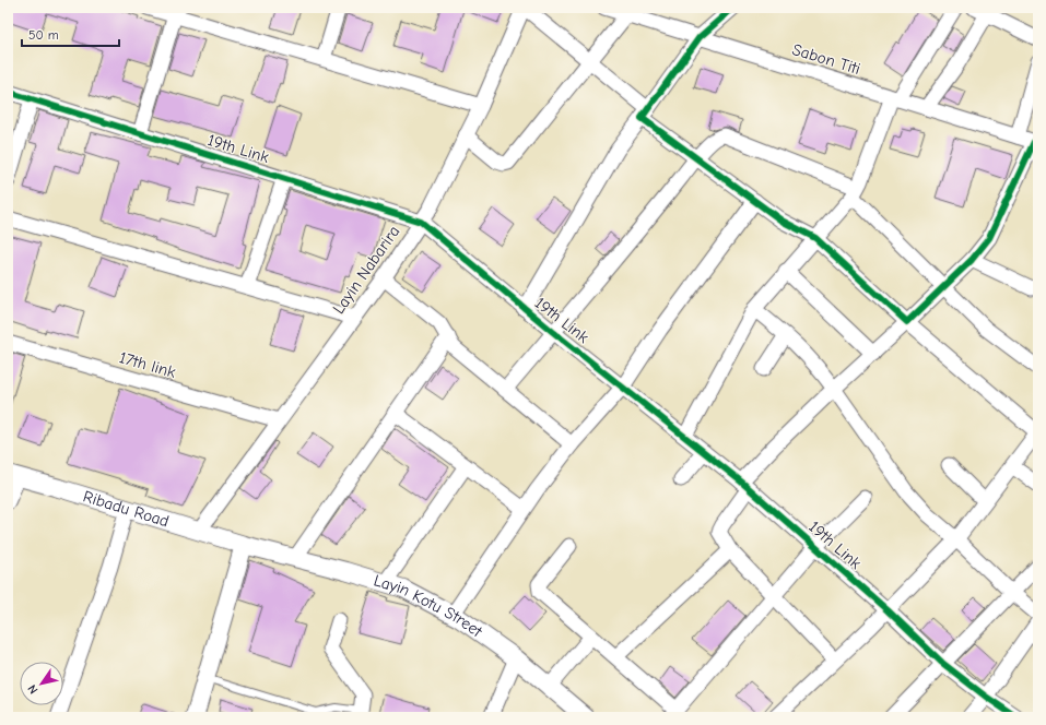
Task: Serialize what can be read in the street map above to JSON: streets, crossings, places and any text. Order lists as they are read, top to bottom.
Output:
{
  "streets": {
    "street": [
      "Sabon Titi",
      "19th Link",
      "Layin Nabarira",
      "17th link",
      "Ribadu Road",
      "Layin Kotu Street"
    ]
  },
  "crossings": [
    ["19th Link", "Layin Nabarira"],
    ["Layin Nabarira", "17th link"],
    ["Layin Nabarira", "Ribadu Road"],
    ["Ribadu Road", "Layin Kotu Street"]
  ],
  "scale_bar": "50 m",
  "north": "bottom left"
}
